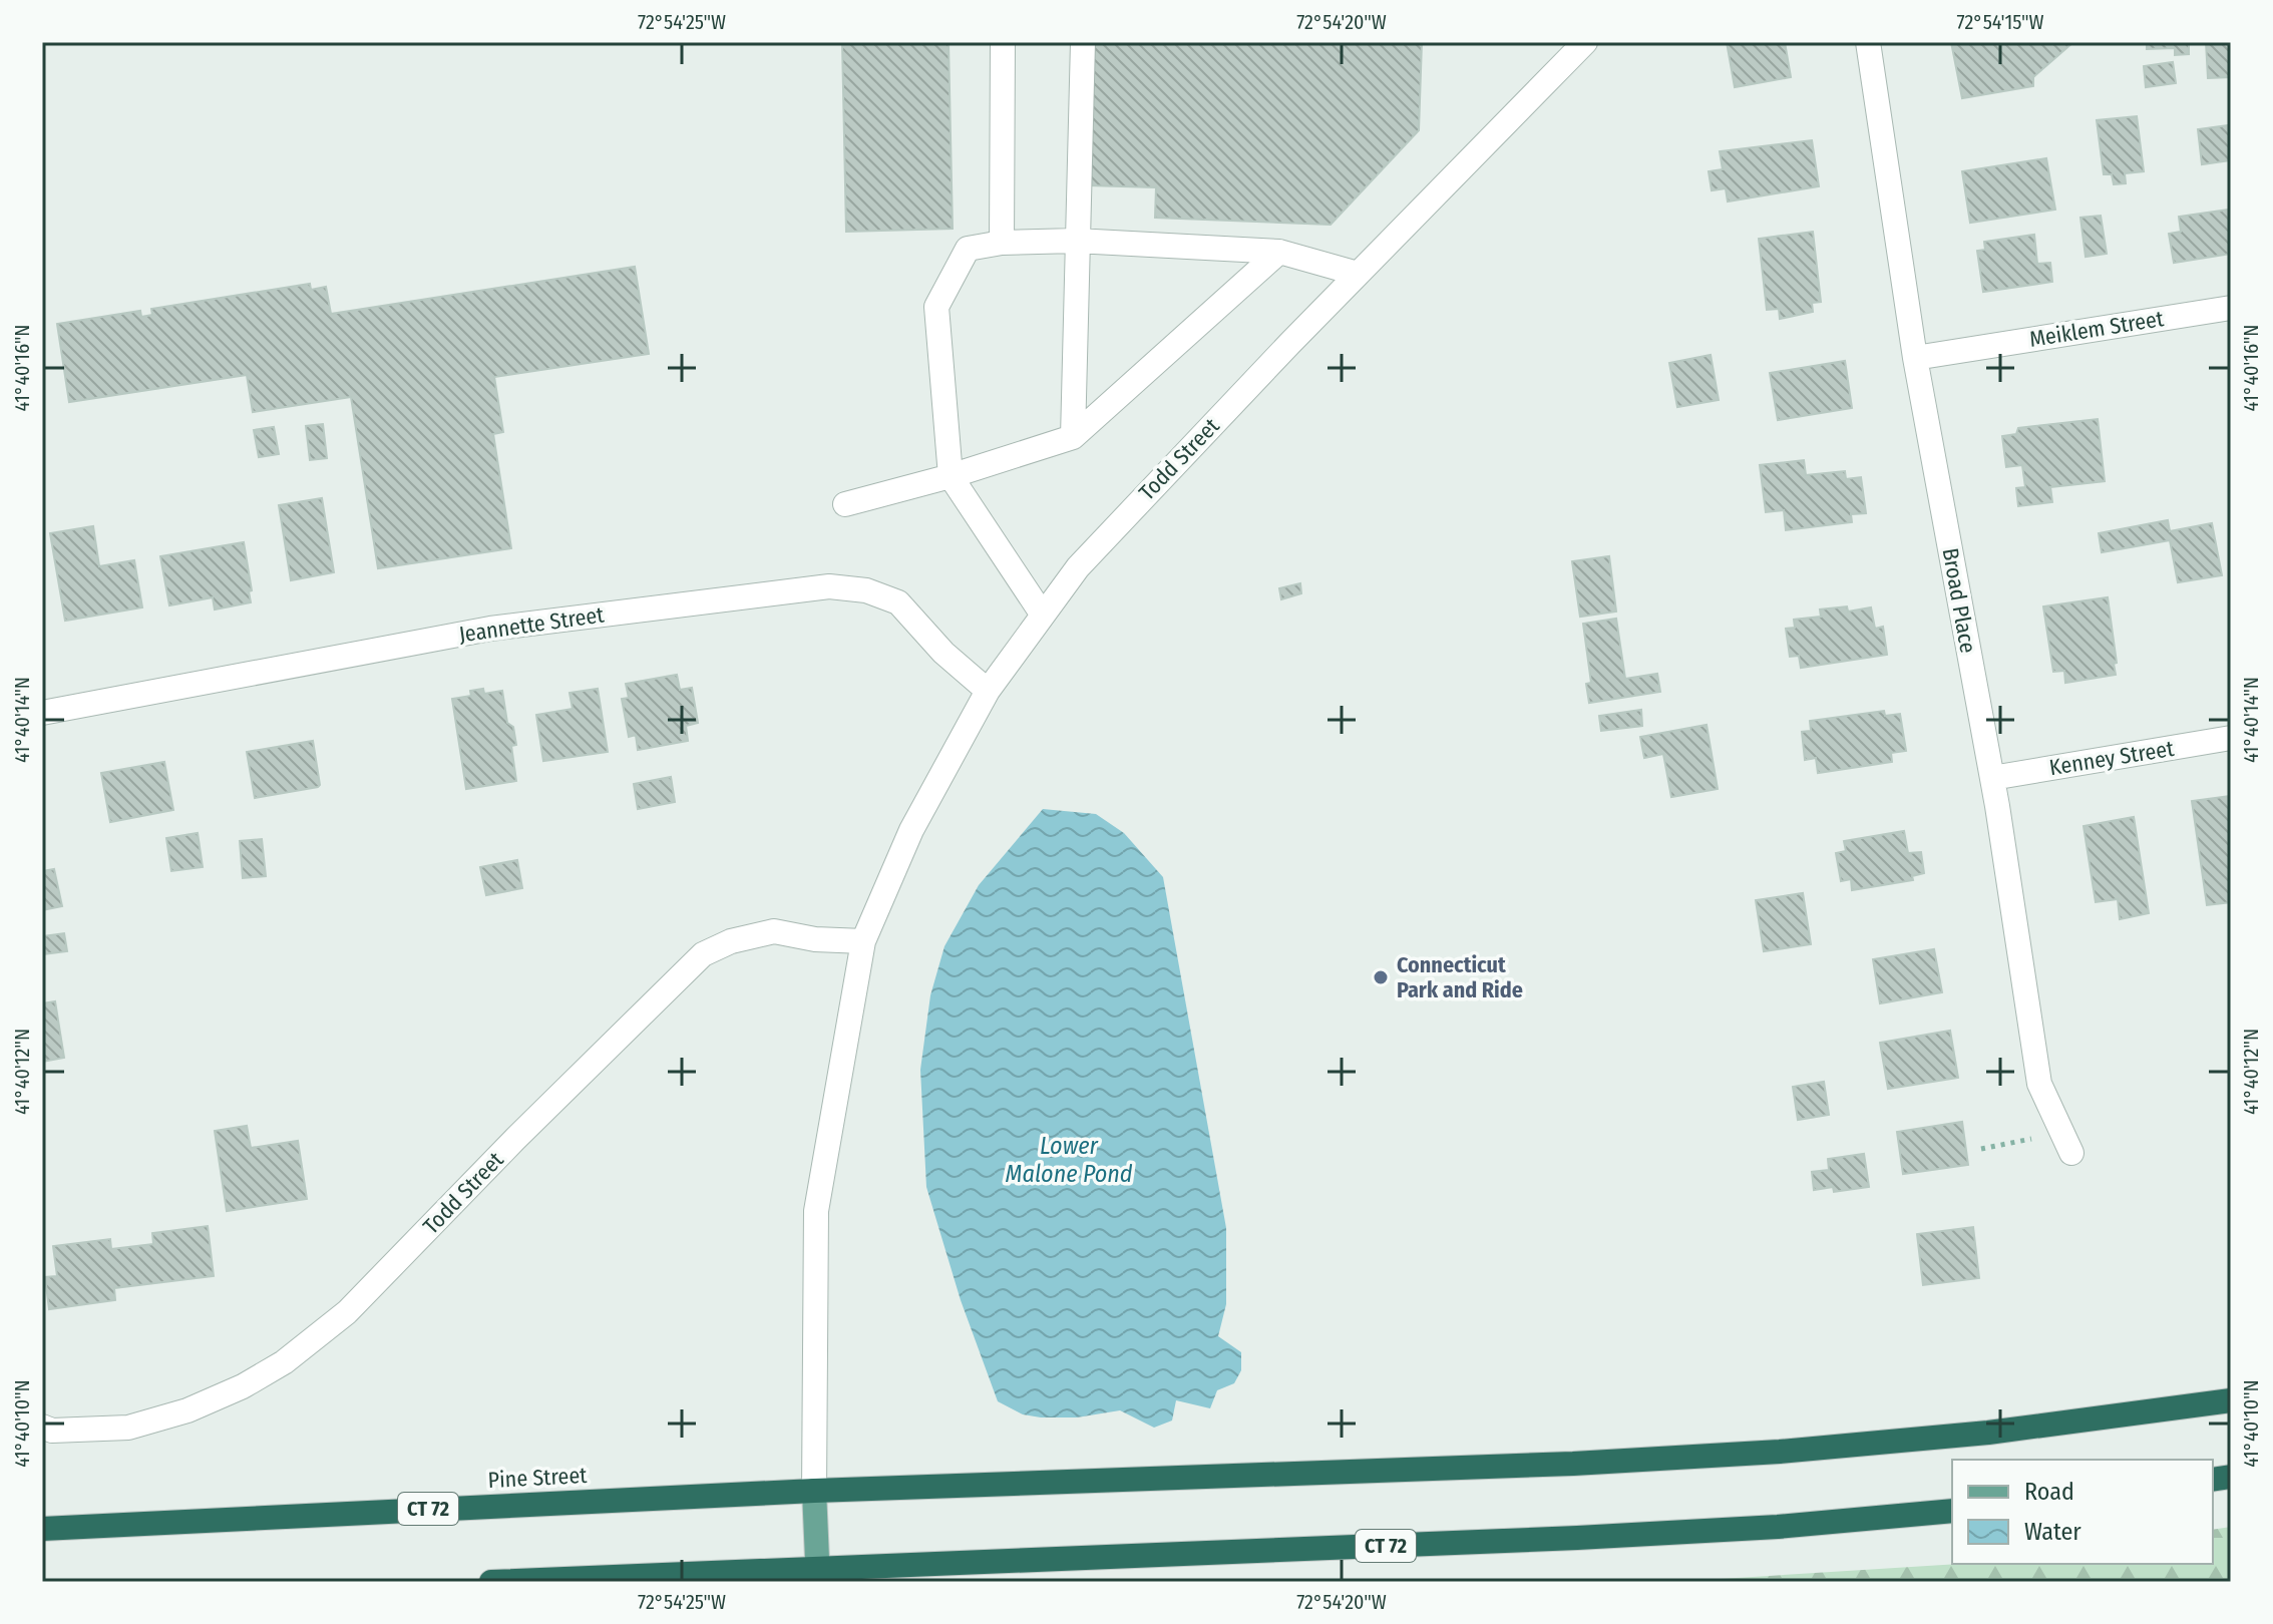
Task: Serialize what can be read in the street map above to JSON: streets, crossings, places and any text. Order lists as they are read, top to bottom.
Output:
{
  "streets": {
    "highway": ["Pine Street", "CT 72"],
    "street": [
      "Meiklem Street",
      "Todd Street",
      "Broad Place",
      "Jeannette Street",
      "Kenney Street"
    ]
  },
  "crossings": [
    ["Meiklem Street", "Broad Place"],
    ["Todd Street", "Jeannette Street"],
    ["Todd Street", "Pine Street"],
    ["Todd Street", "CT 72"],
    ["Broad Place", "Kenney Street"],
    ["Pine Street", "CT 72"]
  ],
  "water": ["Lower Malone Pond"],
  "places": ["Connecticut Park and Ride"],
  "legend": ["Road", "Water"],
  "coordinates": [
    "72°54'25\"W",
    "72°54'20\"W",
    "72°54'15\"W",
    "41°40'16\"N",
    "41°40'14\"N",
    "41°40'12\"N",
    "41°40'10\"N"
  ]
}
